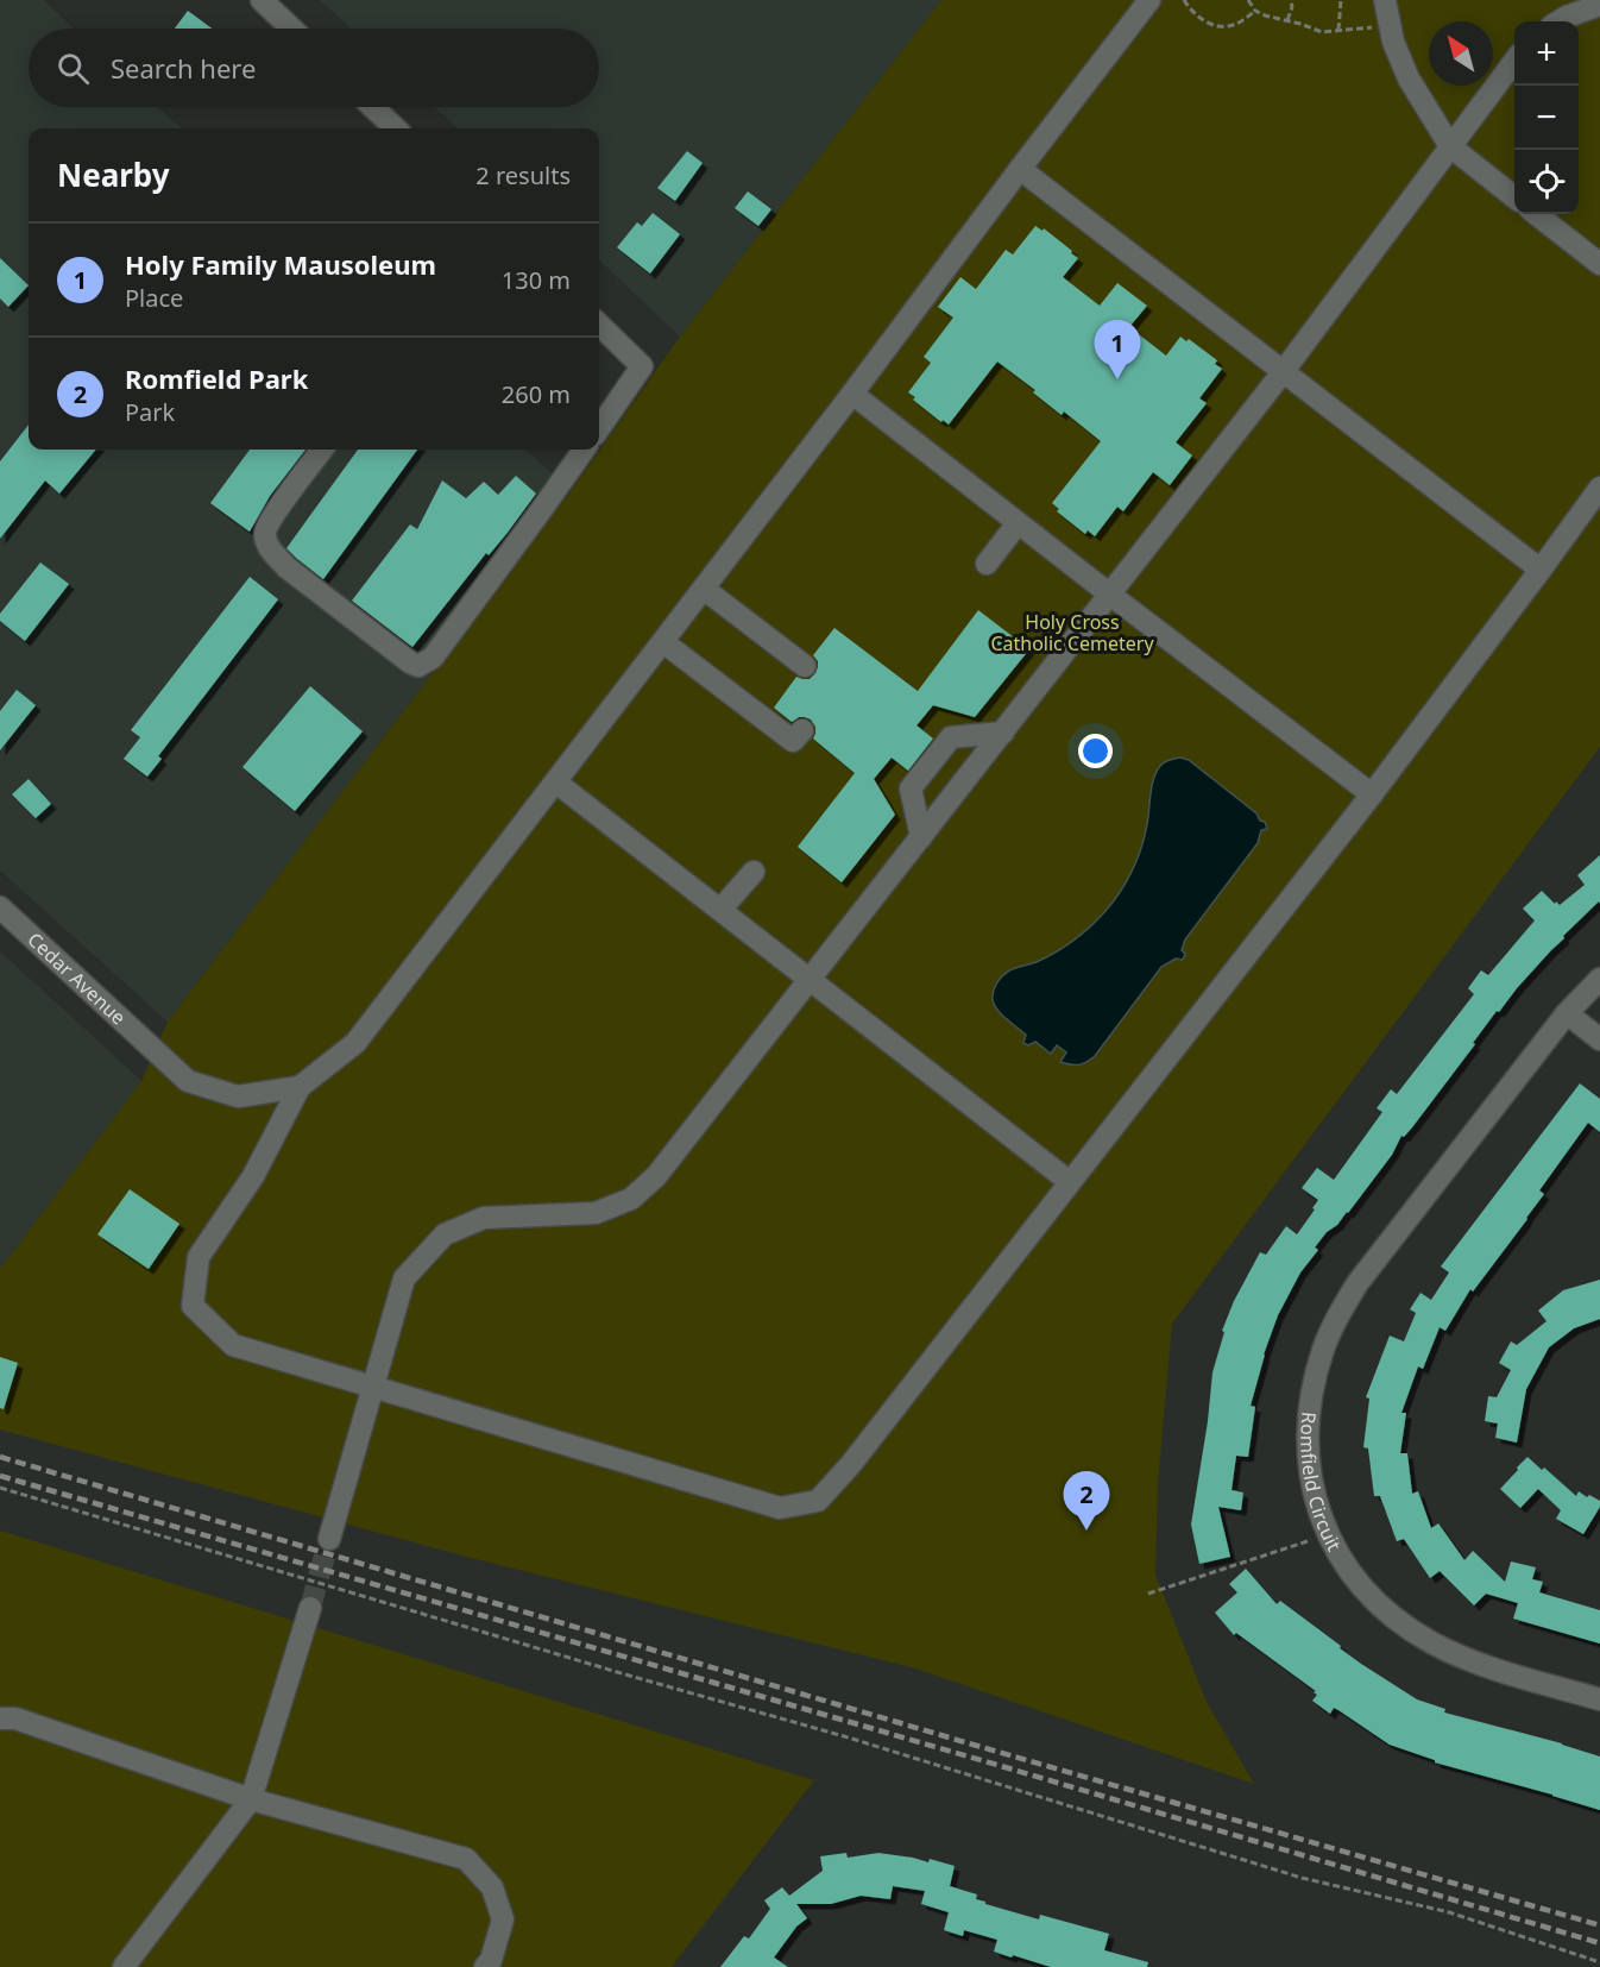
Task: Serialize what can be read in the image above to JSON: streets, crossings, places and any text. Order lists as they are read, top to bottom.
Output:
{
  "streets": {
    "street": ["Cedar Avenue", "Romfield Circuit"]
  },
  "parks": ["Holy Cross Catholic Cemetery"],
  "north": "top left",
  "page": {
    "map_buttons": ["+", "−"],
    "search": "Search here",
    "heading": ["Nearby", "2 results"],
    "list": [
      {
        "mark": "1",
        "name": "Holy Family Mausoleum",
        "note": "Place",
        "value": "130 m"
      },
      {
        "mark": "2",
        "name": "Romfield Park",
        "note": "Park",
        "value": "260 m"
      }
    ],
    "pins": ["1", "2"]
  }
}
